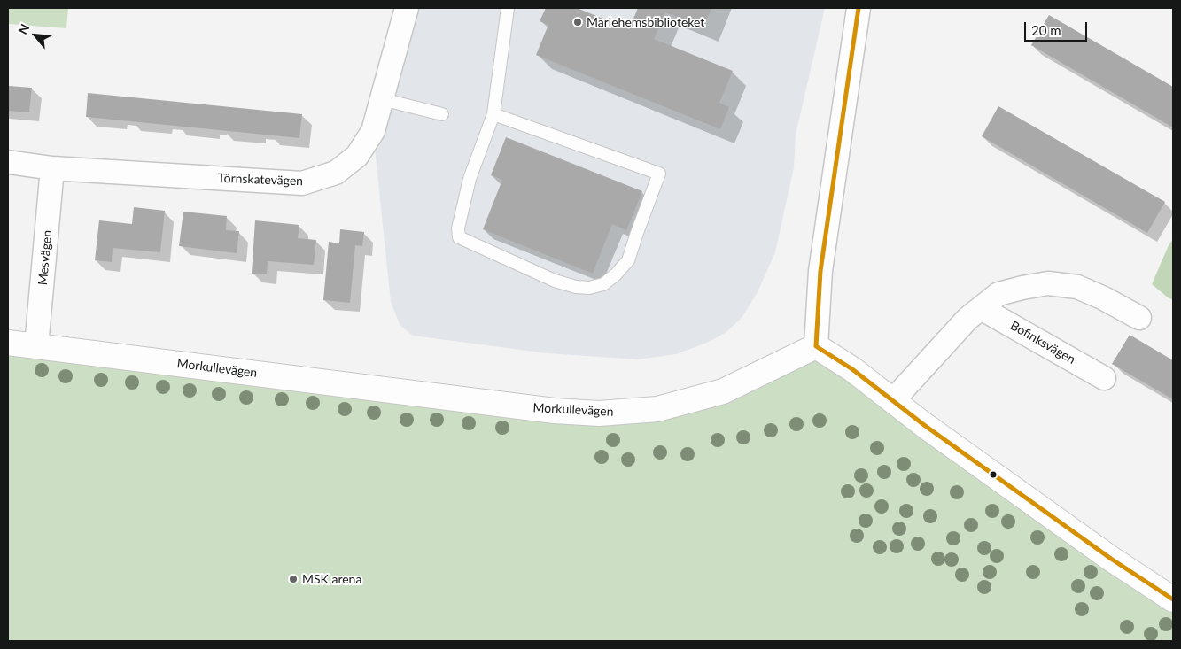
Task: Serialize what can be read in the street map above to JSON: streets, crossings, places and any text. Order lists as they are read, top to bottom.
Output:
{
  "streets": {
    "street": [
      "Törnskatevägen",
      "Mesvägen",
      "Bofinksvägen",
      "Morkullevägen"
    ]
  },
  "crossings": [
    ["Törnskatevägen", "Mesvägen"],
    ["Mesvägen", "Morkullevägen"]
  ],
  "places": ["Mariehemsbiblioteket", "MSK arena"],
  "scale_bar": "20 m",
  "north": "top left"
}
